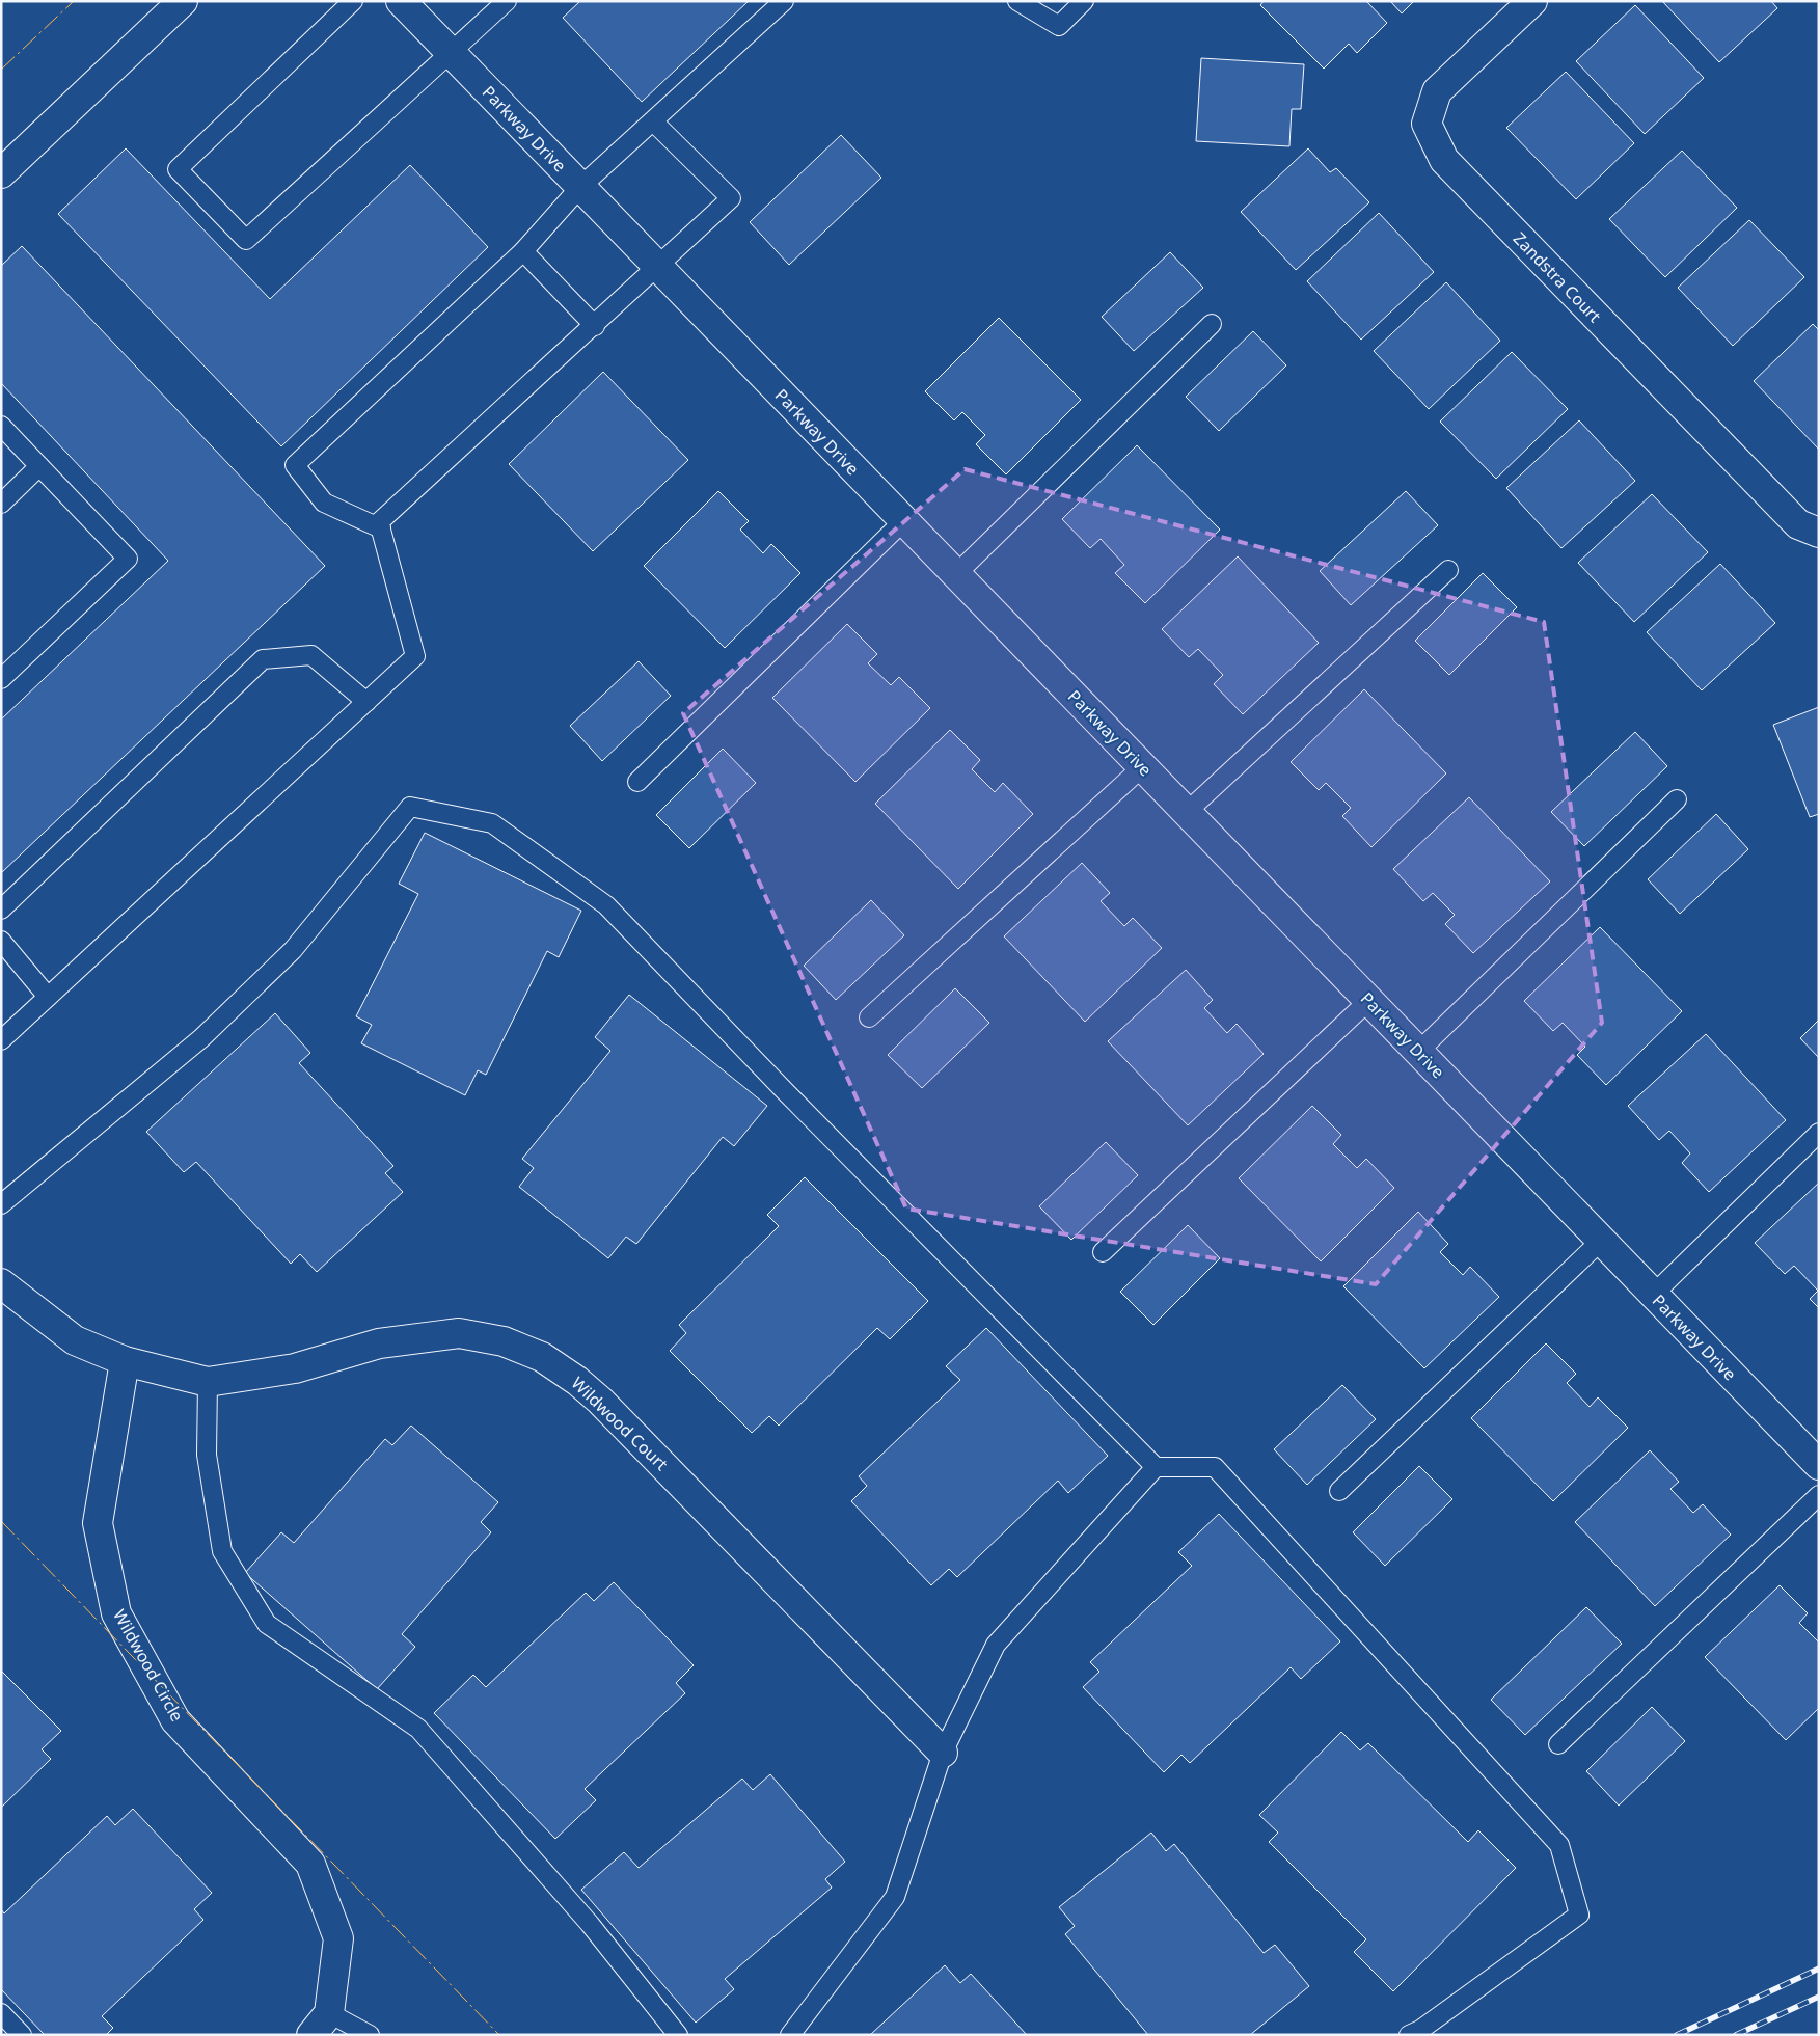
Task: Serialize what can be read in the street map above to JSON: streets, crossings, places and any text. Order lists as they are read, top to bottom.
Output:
{
  "streets": {
    "street": [
      "Parkway Drive",
      "Zandstra Court",
      "Wildwood Court",
      "Wildwood Circle"
    ]
  },
  "crossings": [
    ["Wildwood Court", "Wildwood Circle"]
  ]
}
